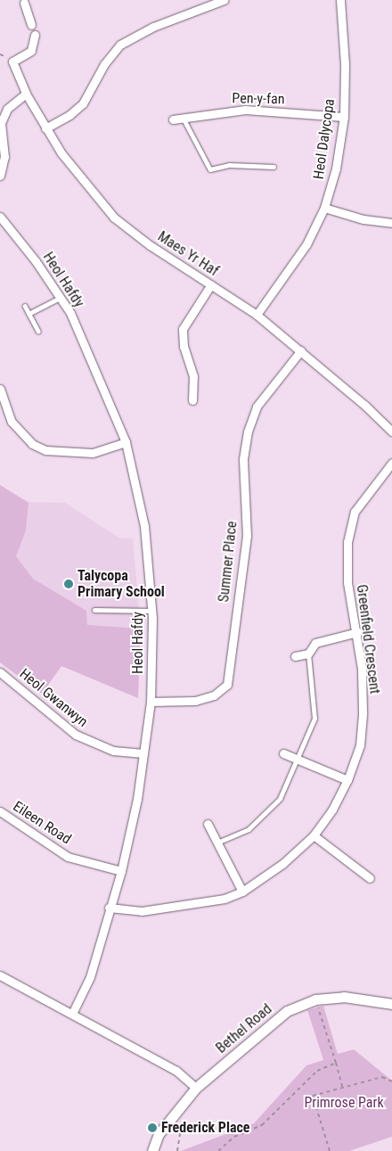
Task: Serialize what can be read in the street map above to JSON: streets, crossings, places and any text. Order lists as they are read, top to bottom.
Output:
{
  "streets": {
    "street": [
      "Pen-y-fan",
      "Heol Dalycopa",
      "Maes Yr Haf",
      "Heol Hafdy",
      "Summer Place",
      "Greenfield Crescent",
      "Heol Gwanwyn",
      "Eileen Road",
      "Bethel Road"
    ]
  },
  "crossings": [
    ["Pen-y-fan", "Heol Dalycopa"],
    ["Heol Dalycopa", "Maes Yr Haf"],
    ["Maes Yr Haf", "Summer Place"],
    ["Heol Hafdy", "Summer Place"],
    ["Heol Hafdy", "Greenfield Crescent"],
    ["Heol Hafdy", "Heol Gwanwyn"],
    ["Heol Hafdy", "Eileen Road"]
  ],
  "parks": ["Primrose Park"],
  "places": ["Talycopa Primary School", "Frederick Place"]
}
